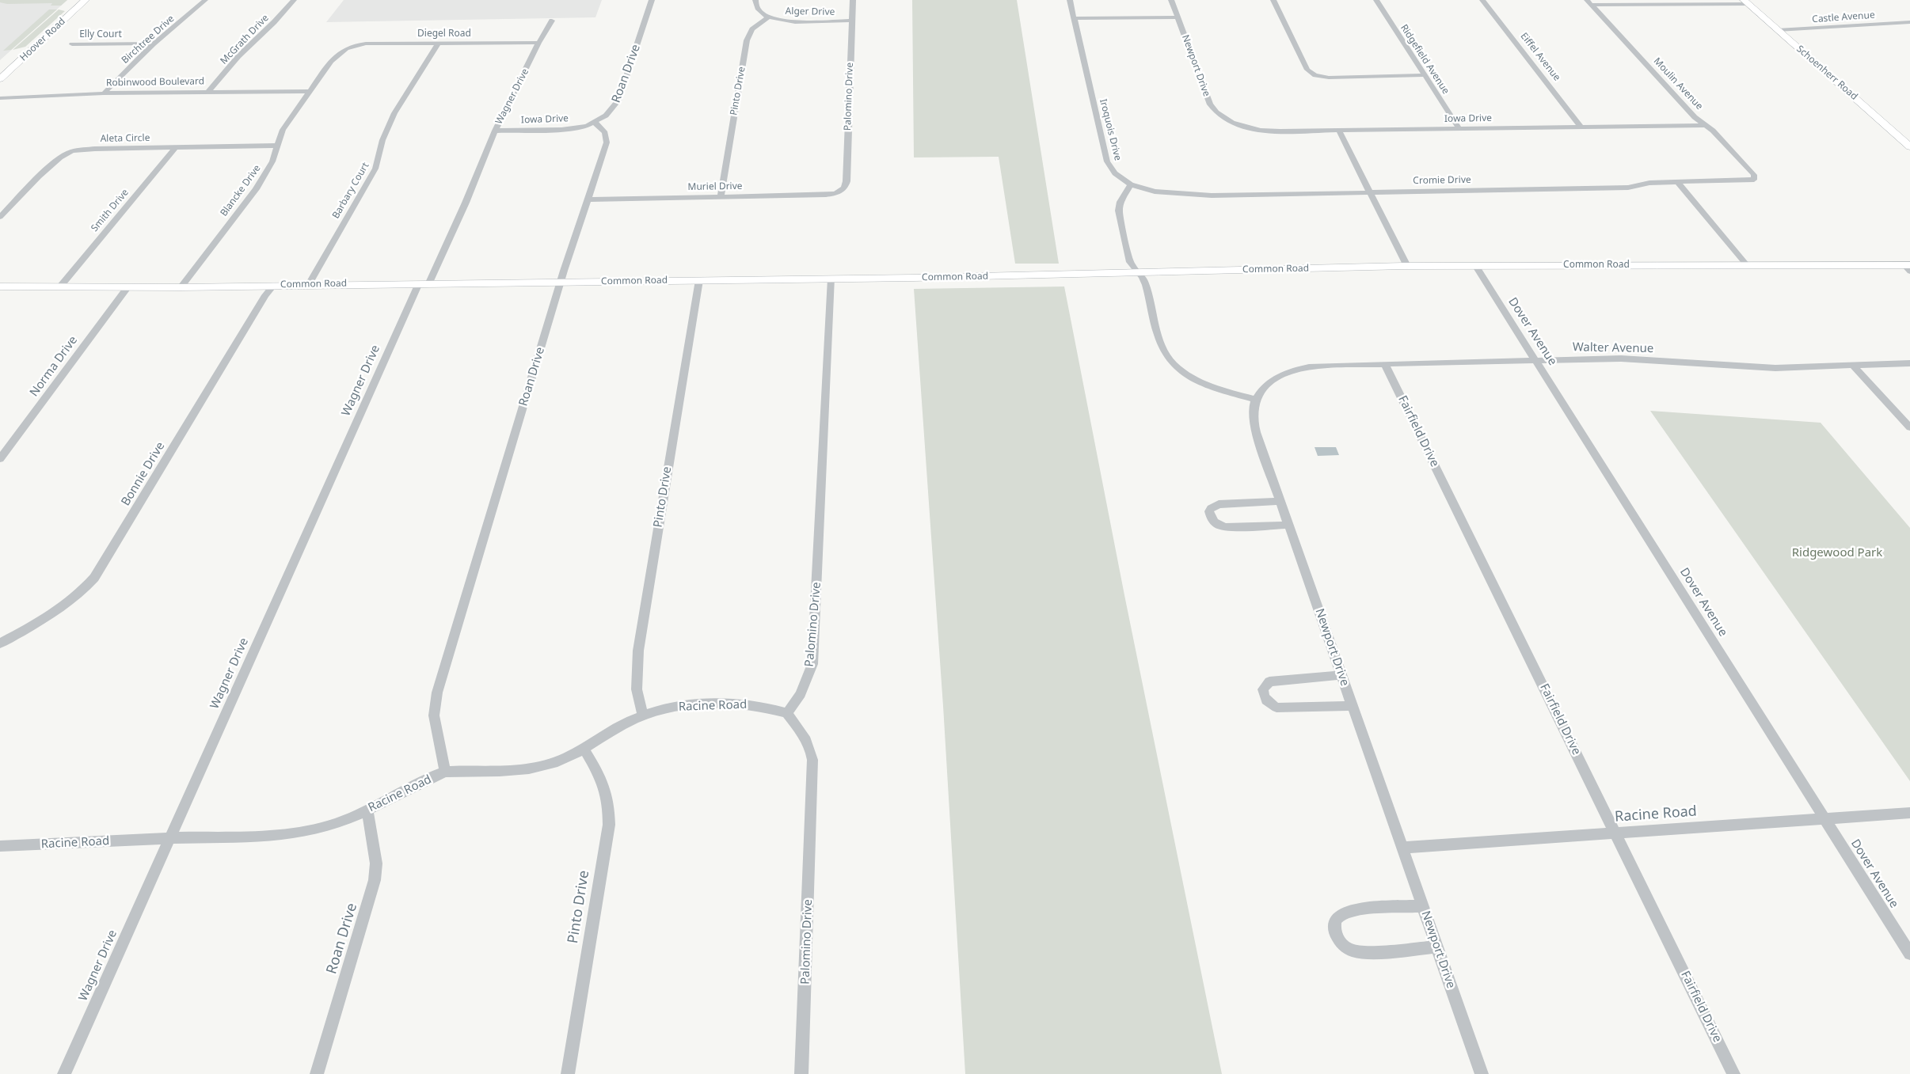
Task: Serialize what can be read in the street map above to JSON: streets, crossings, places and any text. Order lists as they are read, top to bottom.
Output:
{
  "streets": {
    "street": [
      "Alger Drive",
      "Castle Avenue",
      "Diegel Road",
      "Elly Court",
      "Hoover Road",
      "Birchtree Drive",
      "McGrath Drive",
      "Eiffel Avenue",
      "Ridgefield Avenue",
      "Newport Drive",
      "Schoenherr Road",
      "Roan Drive",
      "Robinwood Boulevard",
      "Moulin Avenue",
      "Pinto Drive",
      "Wagner Drive",
      "Palomino Drive",
      "Iowa Drive",
      "Iroquois Drive",
      "Aleta Circle",
      "Cromie Drive",
      "Muriel Drive",
      "Blancke Drive",
      "Barbary Court",
      "Smith Drive",
      "Common Road",
      "Dover Avenue",
      "Walter Avenue",
      "Norma Drive",
      "Fairfield Drive",
      "Bonnie Drive",
      "Racine Road"
    ]
  },
  "crossings": [
    ["Alger Drive", "Pinto Drive"],
    ["Alger Drive", "Palomino Drive"],
    ["Castle Avenue", "Schoenherr Road"],
    ["Diegel Road", "Wagner Drive"],
    ["Diegel Road", "Blancke Drive"],
    ["Diegel Road", "Barbary Court"],
    ["Elly Court", "Birchtree Drive"],
    ["Birchtree Drive", "Robinwood Boulevard"],
    ["McGrath Drive", "Robinwood Boulevard"],
    ["Eiffel Avenue", "Iowa Drive"],
    ["Ridgefield Avenue", "Iowa Drive"],
    ["Newport Drive", "Iowa Drive"],
    ["Newport Drive", "Walter Avenue"],
    ["Newport Drive", "Racine Road"],
    ["Roan Drive", "Iowa Drive"],
    ["Roan Drive", "Muriel Drive"],
    ["Roan Drive", "Common Road"],
    ["Roan Drive", "Racine Road"],
    ["Robinwood Boulevard", "Blancke Drive"],
    ["Moulin Avenue", "Iowa Drive"],
    ["Moulin Avenue", "Cromie Drive"],
    ["Pinto Drive", "Muriel Drive"],
    ["Pinto Drive", "Common Road"],
    ["Pinto Drive", "Racine Road"],
    ["Wagner Drive", "Iowa Drive"],
    ["Wagner Drive", "Common Road"],
    ["Wagner Drive", "Racine Road"],
    ["Palomino Drive", "Muriel Drive"],
    ["Palomino Drive", "Common Road"],
    ["Palomino Drive", "Racine Road"],
    ["Iroquois Drive", "Cromie Drive"],
    ["Aleta Circle", "Blancke Drive"],
    ["Aleta Circle", "Smith Drive"],
    ["Blancke Drive", "Common Road"],
    ["Barbary Court", "Common Road"],
    ["Smith Drive", "Common Road"],
    ["Common Road", "Dover Avenue"],
    ["Common Road", "Norma Drive"],
    ["Common Road", "Bonnie Drive"],
    ["Dover Avenue", "Walter Avenue"],
    ["Dover Avenue", "Racine Road"],
    ["Walter Avenue", "Fairfield Drive"],
    ["Fairfield Drive", "Racine Road"]
  ],
  "parks": ["Ridgewood Park"]
}
